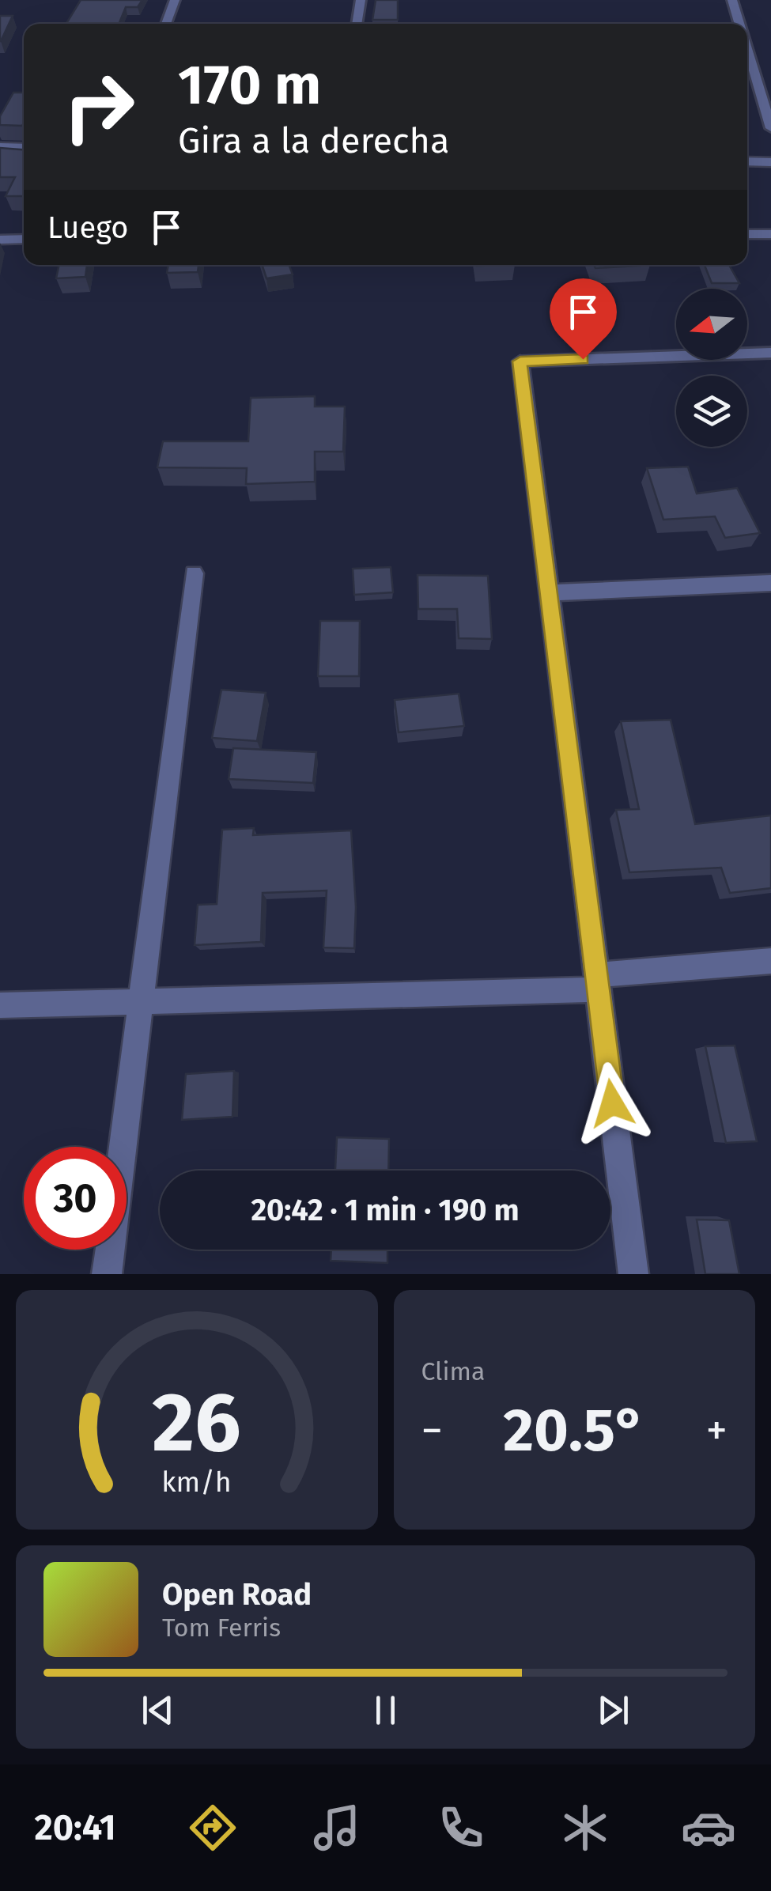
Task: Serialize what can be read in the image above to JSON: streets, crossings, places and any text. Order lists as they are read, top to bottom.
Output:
{
  "north": "left",
  "page": {
    "turn": ["170 m", "Gira a la derecha"],
    "then": "Luego",
    "limit": "30",
    "trip": "20:42 · 1 min · 190 m",
    "tile": "Clima",
    "heat": ["−", "20.5°", "+"],
    "song": ["Open Road", "Tom Ferris"],
    "tabs": "20:41",
    "gauge": ["26", "km/h"]
  }
}
